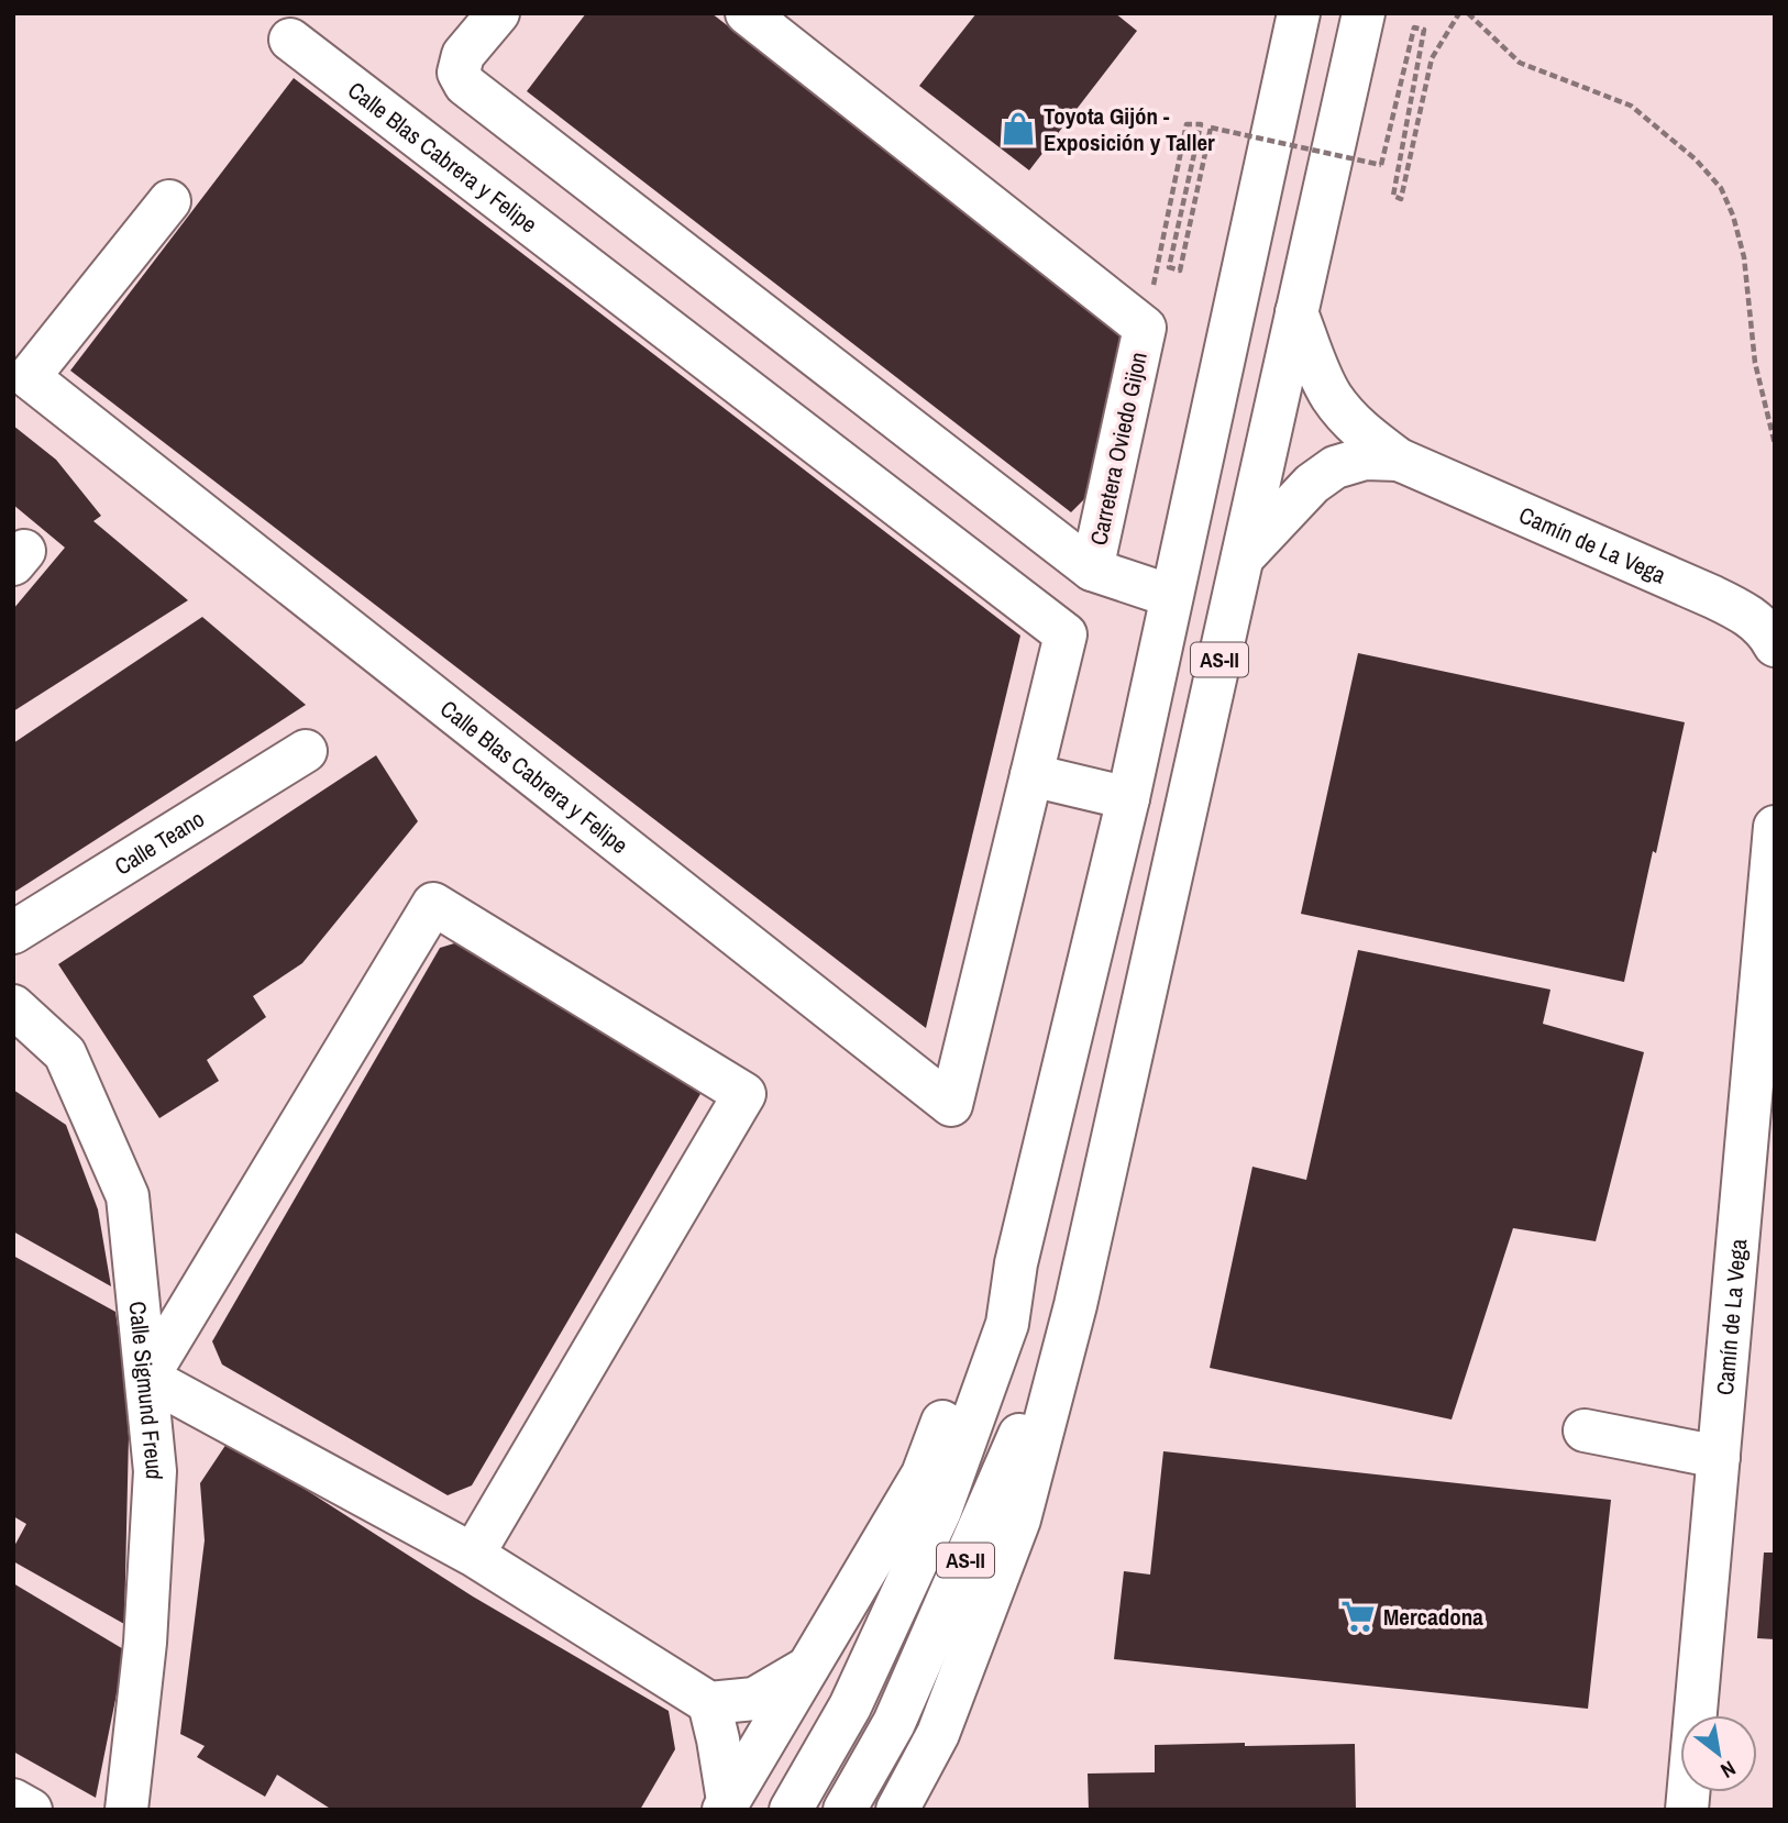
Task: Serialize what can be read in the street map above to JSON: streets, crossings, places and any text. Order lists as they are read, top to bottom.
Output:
{
  "streets": {
    "main road": [
      "Calle Blas Cabrera y Felipe",
      "Carretera Oviedo Gijon",
      "Camín de La Vega",
      "AS-II",
      "Calle Teano",
      "Calle Sigmund Freud"
    ]
  },
  "crossings": [
    ["Camín de La Vega", "AS-II"]
  ],
  "places": {
    "shop": ["Toyota Gijón - Exposición y Taller"],
    "supermarket": ["Mercadona"]
  },
  "north": "bottom right"
}
